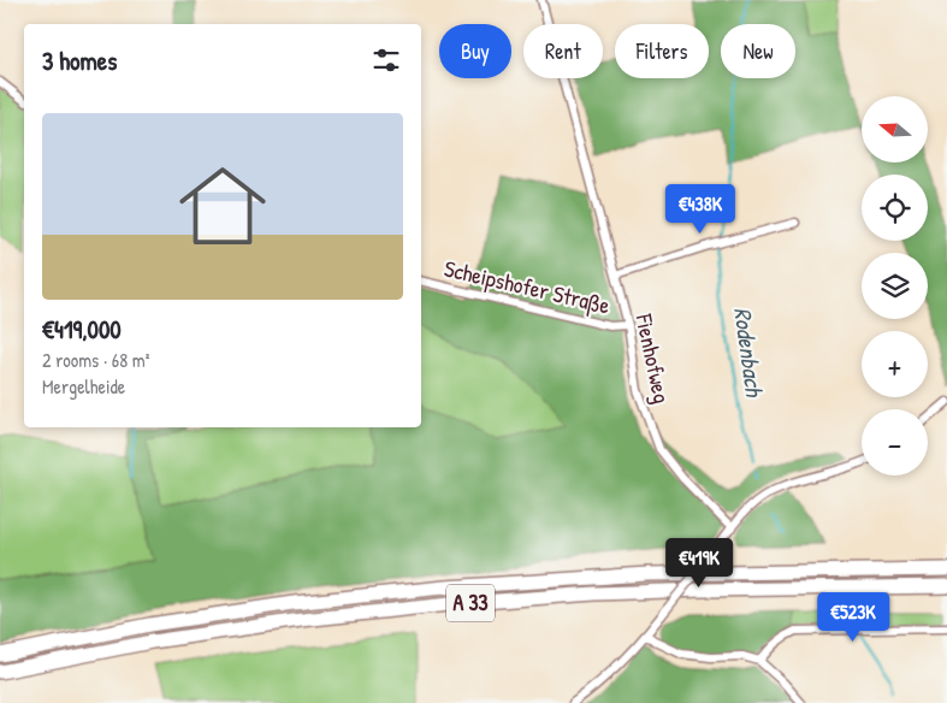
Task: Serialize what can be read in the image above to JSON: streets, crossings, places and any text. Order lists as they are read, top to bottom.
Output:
{
  "streets": {
    "highway": ["A 33"],
    "street": ["Scheipshofer Straße", "Fienhofweg"]
  },
  "crossings": [
    ["Scheipshofer Straße", "Fienhofweg"]
  ],
  "water": ["Rodenbach"],
  "north": "left",
  "page": {
    "chip": [
      "Buy",
      "Rent",
      "Filters",
      "New"
    ],
    "heading": "3 homes",
    "map_buttons": ["+", "−"],
    "list": [
      {
        "name": "€419,000",
        "note": "2 rooms · 68 m² · Mergelheide"
      }
    ],
    "price": ["€438K", "€419K", "€523K"]
  }
}
